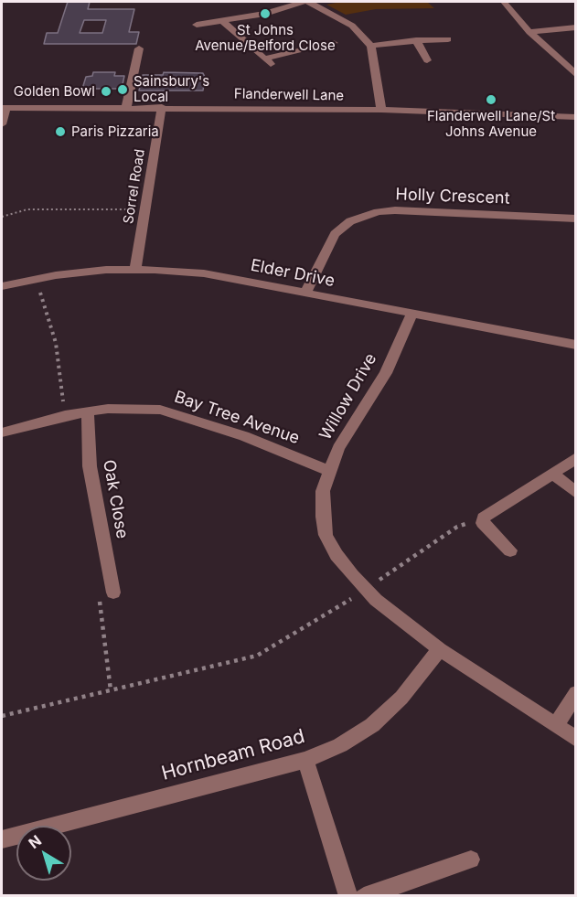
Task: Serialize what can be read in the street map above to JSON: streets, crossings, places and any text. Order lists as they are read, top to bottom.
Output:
{
  "streets": {
    "street": [
      "Flanderwell Lane",
      "Sorrel Road",
      "Holly Crescent",
      "Elder Drive",
      "Willow Drive",
      "Bay Tree Avenue",
      "Oak Close",
      "Hornbeam Road"
    ]
  },
  "crossings": [
    ["Flanderwell Lane", "Sorrel Road"],
    ["Sorrel Road", "Elder Drive"],
    ["Holly Crescent", "Elder Drive"],
    ["Elder Drive", "Willow Drive"],
    ["Willow Drive", "Bay Tree Avenue"],
    ["Willow Drive", "Hornbeam Road"],
    ["Bay Tree Avenue", "Oak Close"]
  ],
  "places": [
    "St Johns Avenue/Belford Close",
    "Sainsbury's Local",
    "Golden Bowl",
    "Flanderwell Lane/St Johns Avenue",
    "Paris Pizzaria"
  ],
  "north": "top left"
}
